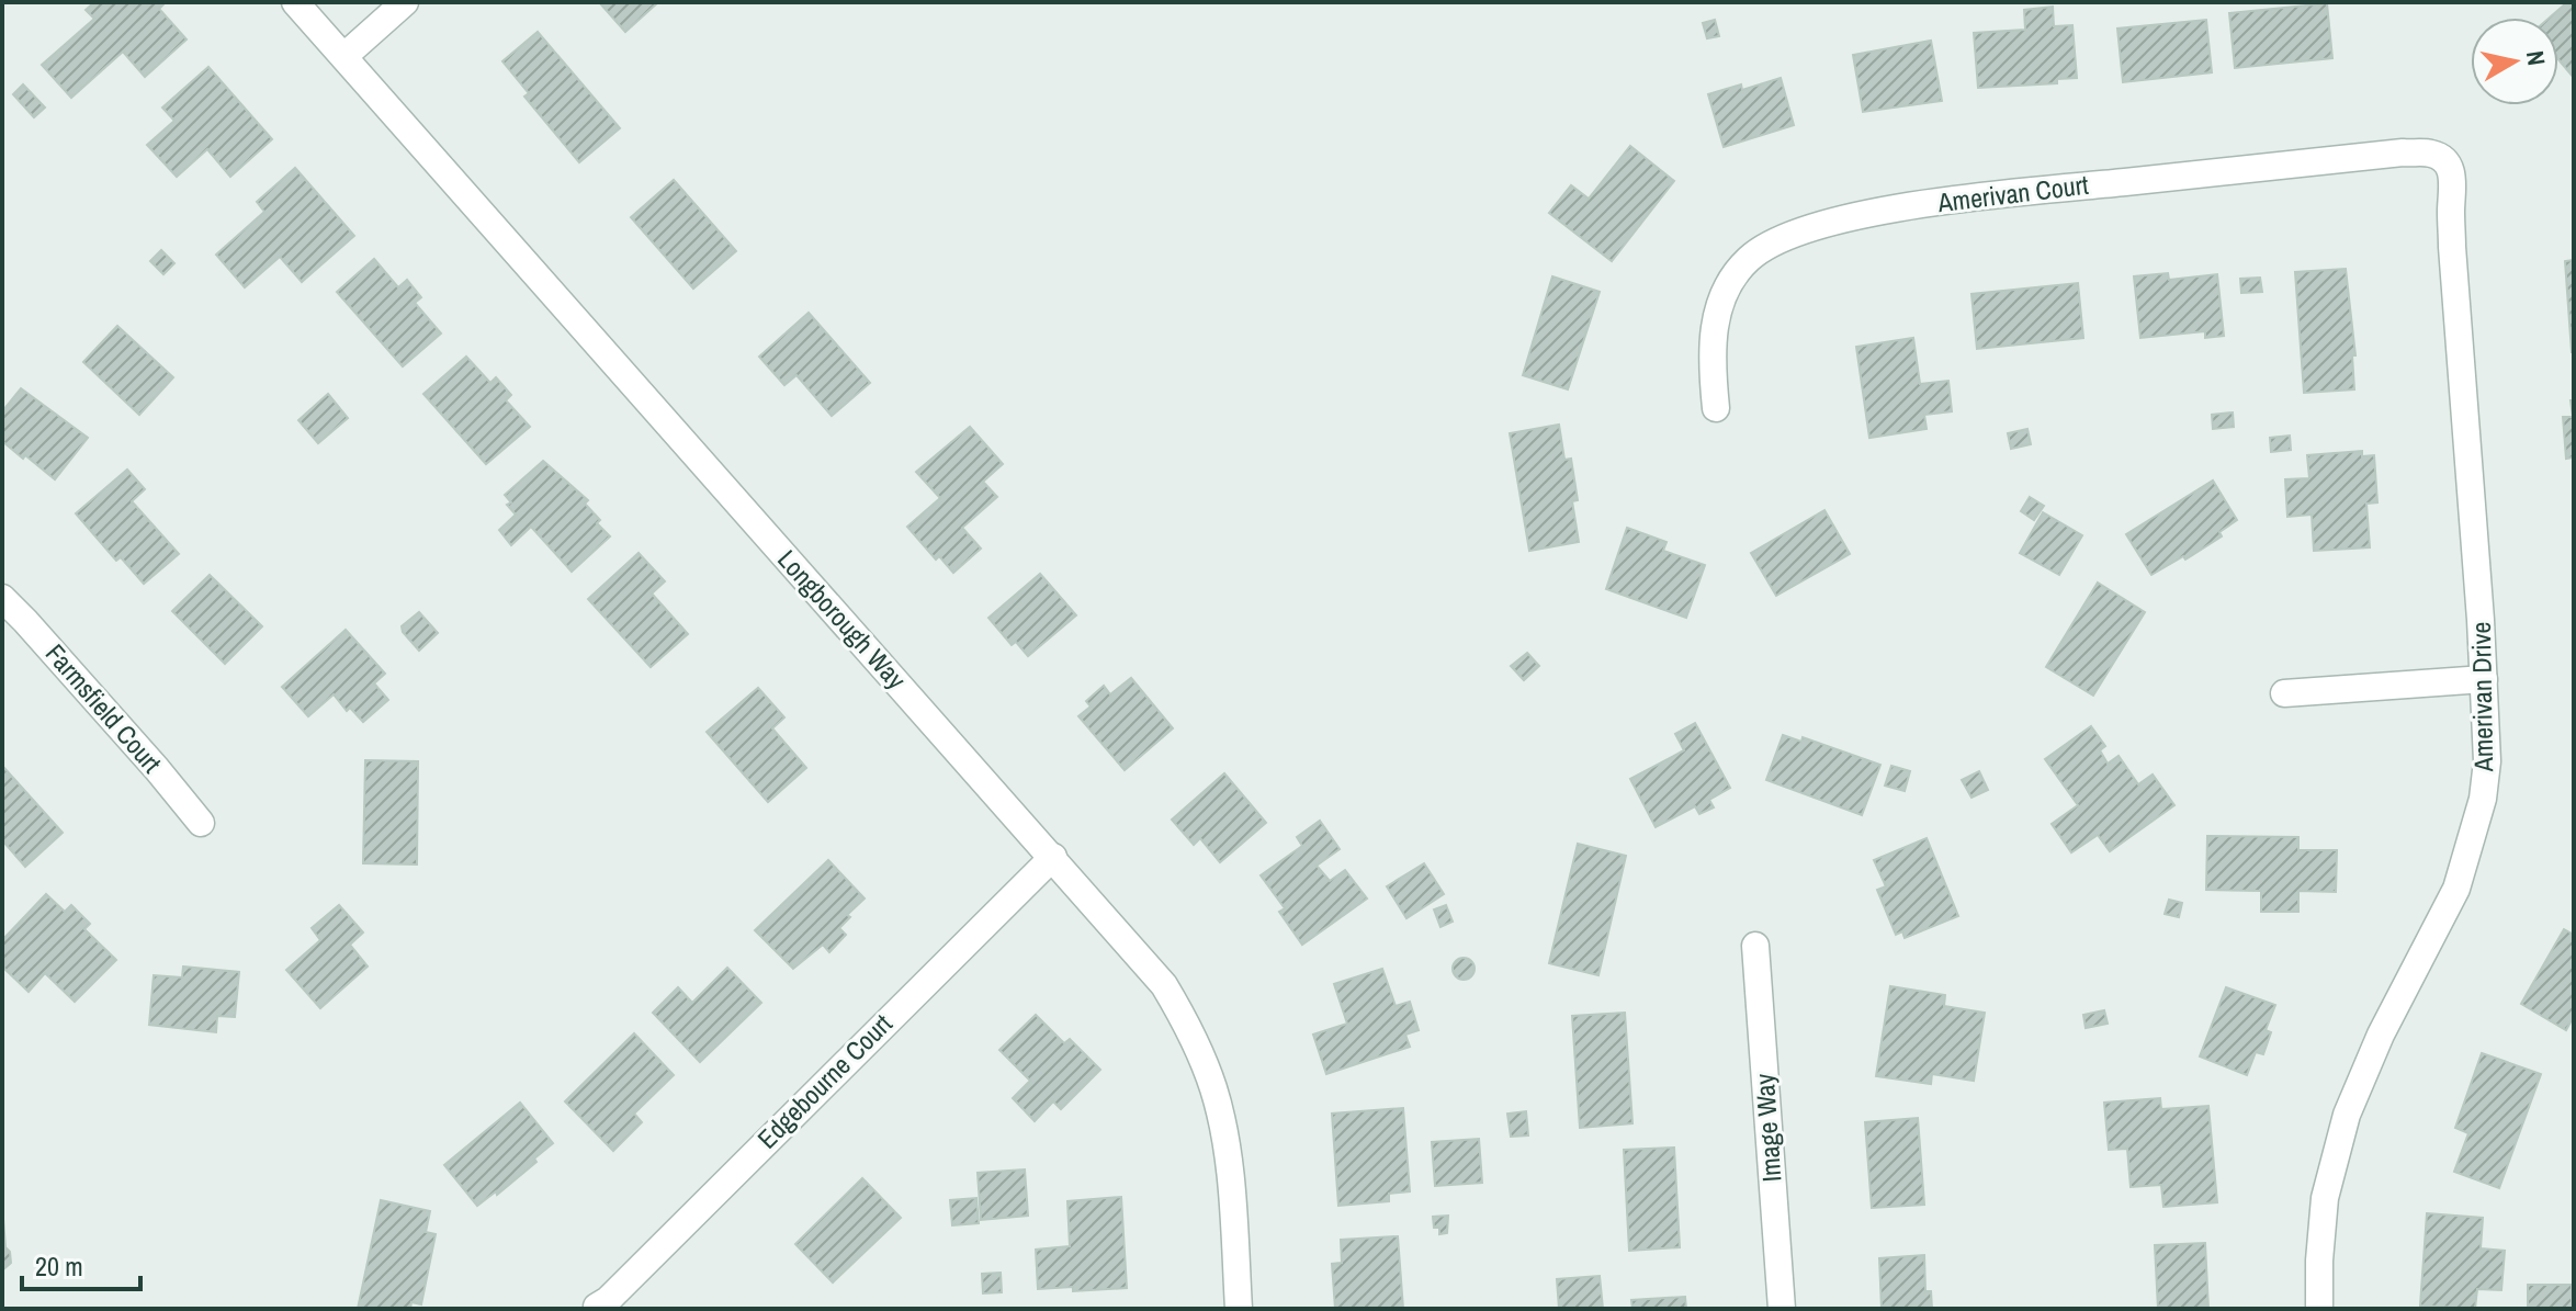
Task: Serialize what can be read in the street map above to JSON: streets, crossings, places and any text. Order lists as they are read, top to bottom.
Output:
{
  "streets": {
    "street": [
      "Amerivan Court",
      "Longborough Way",
      "Amerivan Drive",
      "Farmsfield Court",
      "Edgebourne Court",
      "Image Way"
    ]
  },
  "crossings": [
    ["Amerivan Court", "Amerivan Drive"],
    ["Longborough Way", "Edgebourne Court"]
  ],
  "scale_bar": "20 m",
  "north": "right"
}
